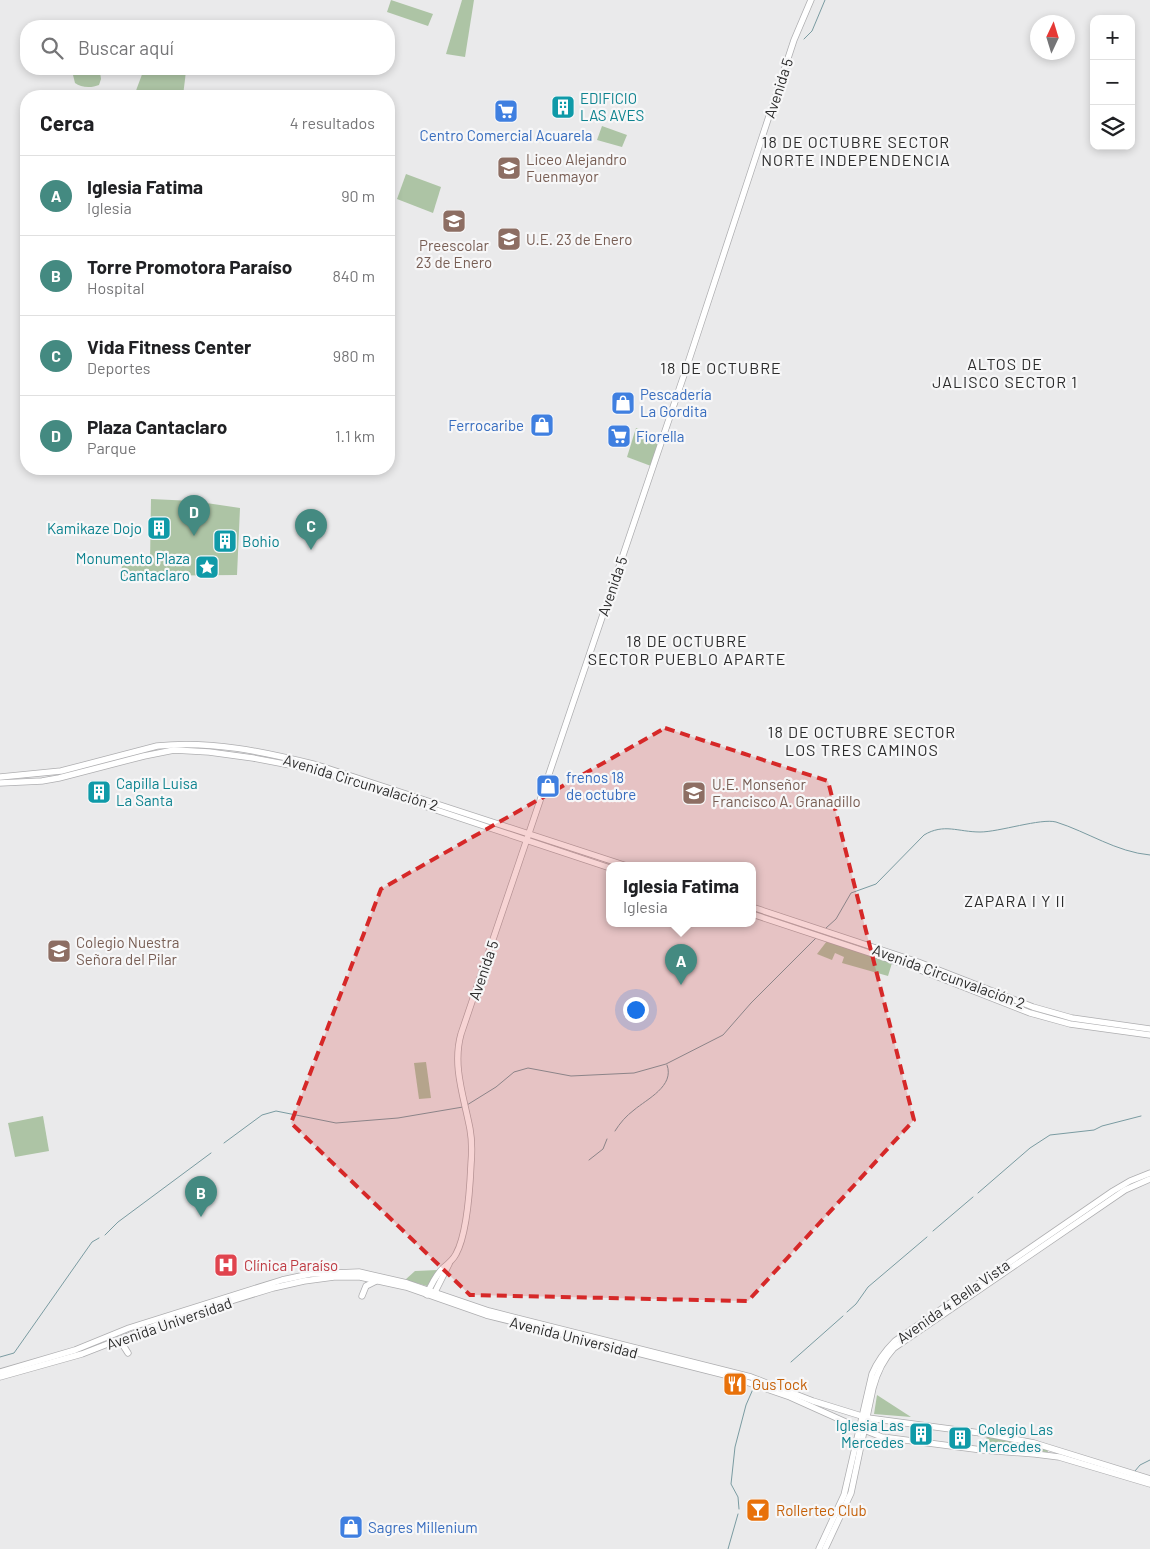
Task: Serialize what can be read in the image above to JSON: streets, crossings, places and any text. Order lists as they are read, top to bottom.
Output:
{
  "streets": {
    "street": [
      "Avenida 5",
      "Avenida Circunvalación 2",
      "Avenida 4 Bella Vista",
      "Avenida Universidad"
    ]
  },
  "crossings": [
    ["Avenida 5", "Avenida Circunvalación 2"],
    ["Avenida 5", "Avenida Universidad"],
    ["Avenida 4 Bella Vista", "Avenida Universidad"]
  ],
  "districts": [
    "18 DE OCTUBRE SECTOR NORTE INDEPENDENCIA",
    "ALTOS DE JALISCO SECTOR 1",
    "18 DE OCTUBRE",
    "18 DE OCTUBRE SECTOR PUEBLO APARTE",
    "18 DE OCTUBRE SECTOR LOS TRES CAMINOS",
    "ZAPARA I Y II"
  ],
  "places": {
    "building": [
      "EDIFICIO LAS AVES",
      "Kamikaze Dojo",
      "Bohio",
      "Capilla Luisa La Santa",
      "Iglesia Las Mercedes",
      "Colegio Las Mercedes"
    ],
    "supermarket": ["Centro Comercial Acuarela", "Fiorella"],
    "school or university": [
      "Liceo Alejandro Fuenmayor",
      "Preescolar 23 de Enero",
      "U.E. 23 de Enero",
      "U.E. Monseñor Francisco A. Granadillo",
      "Colegio Nuestra Señora del Pilar"
    ],
    "shop": [
      "Pescadería La Gordita",
      "Ferrocaribe",
      "frenos 18 de octubre",
      "Sagres Millenium"
    ],
    "place": ["Monumento Plaza Cantaclaro"],
    "hospital": ["Clínica Paraíso"],
    "restaurant": ["GusTock"],
    "bar": ["Rollertec Club"]
  },
  "north": "top",
  "page": {
    "map_buttons": ["+", "−"],
    "search": "Buscar aquí",
    "heading": ["Cerca", "4 resultados"],
    "list": [
      {
        "mark": "A",
        "name": "Iglesia Fatima",
        "note": "Iglesia",
        "value": "90 m"
      },
      {
        "mark": "B",
        "name": "Torre Promotora Paraíso",
        "note": "Hospital",
        "value": "840 m"
      },
      {
        "mark": "C",
        "name": "Vida Fitness Center",
        "note": "Deportes",
        "value": "980 m"
      },
      {
        "mark": "D",
        "name": "Plaza Cantaclaro",
        "note": "Parque",
        "value": "1.1 km"
      }
    ],
    "pins": [
      "D",
      "C",
      "A",
      "B"
    ],
    "popup": ["Iglesia Fatima", "Iglesia"]
  }
}
